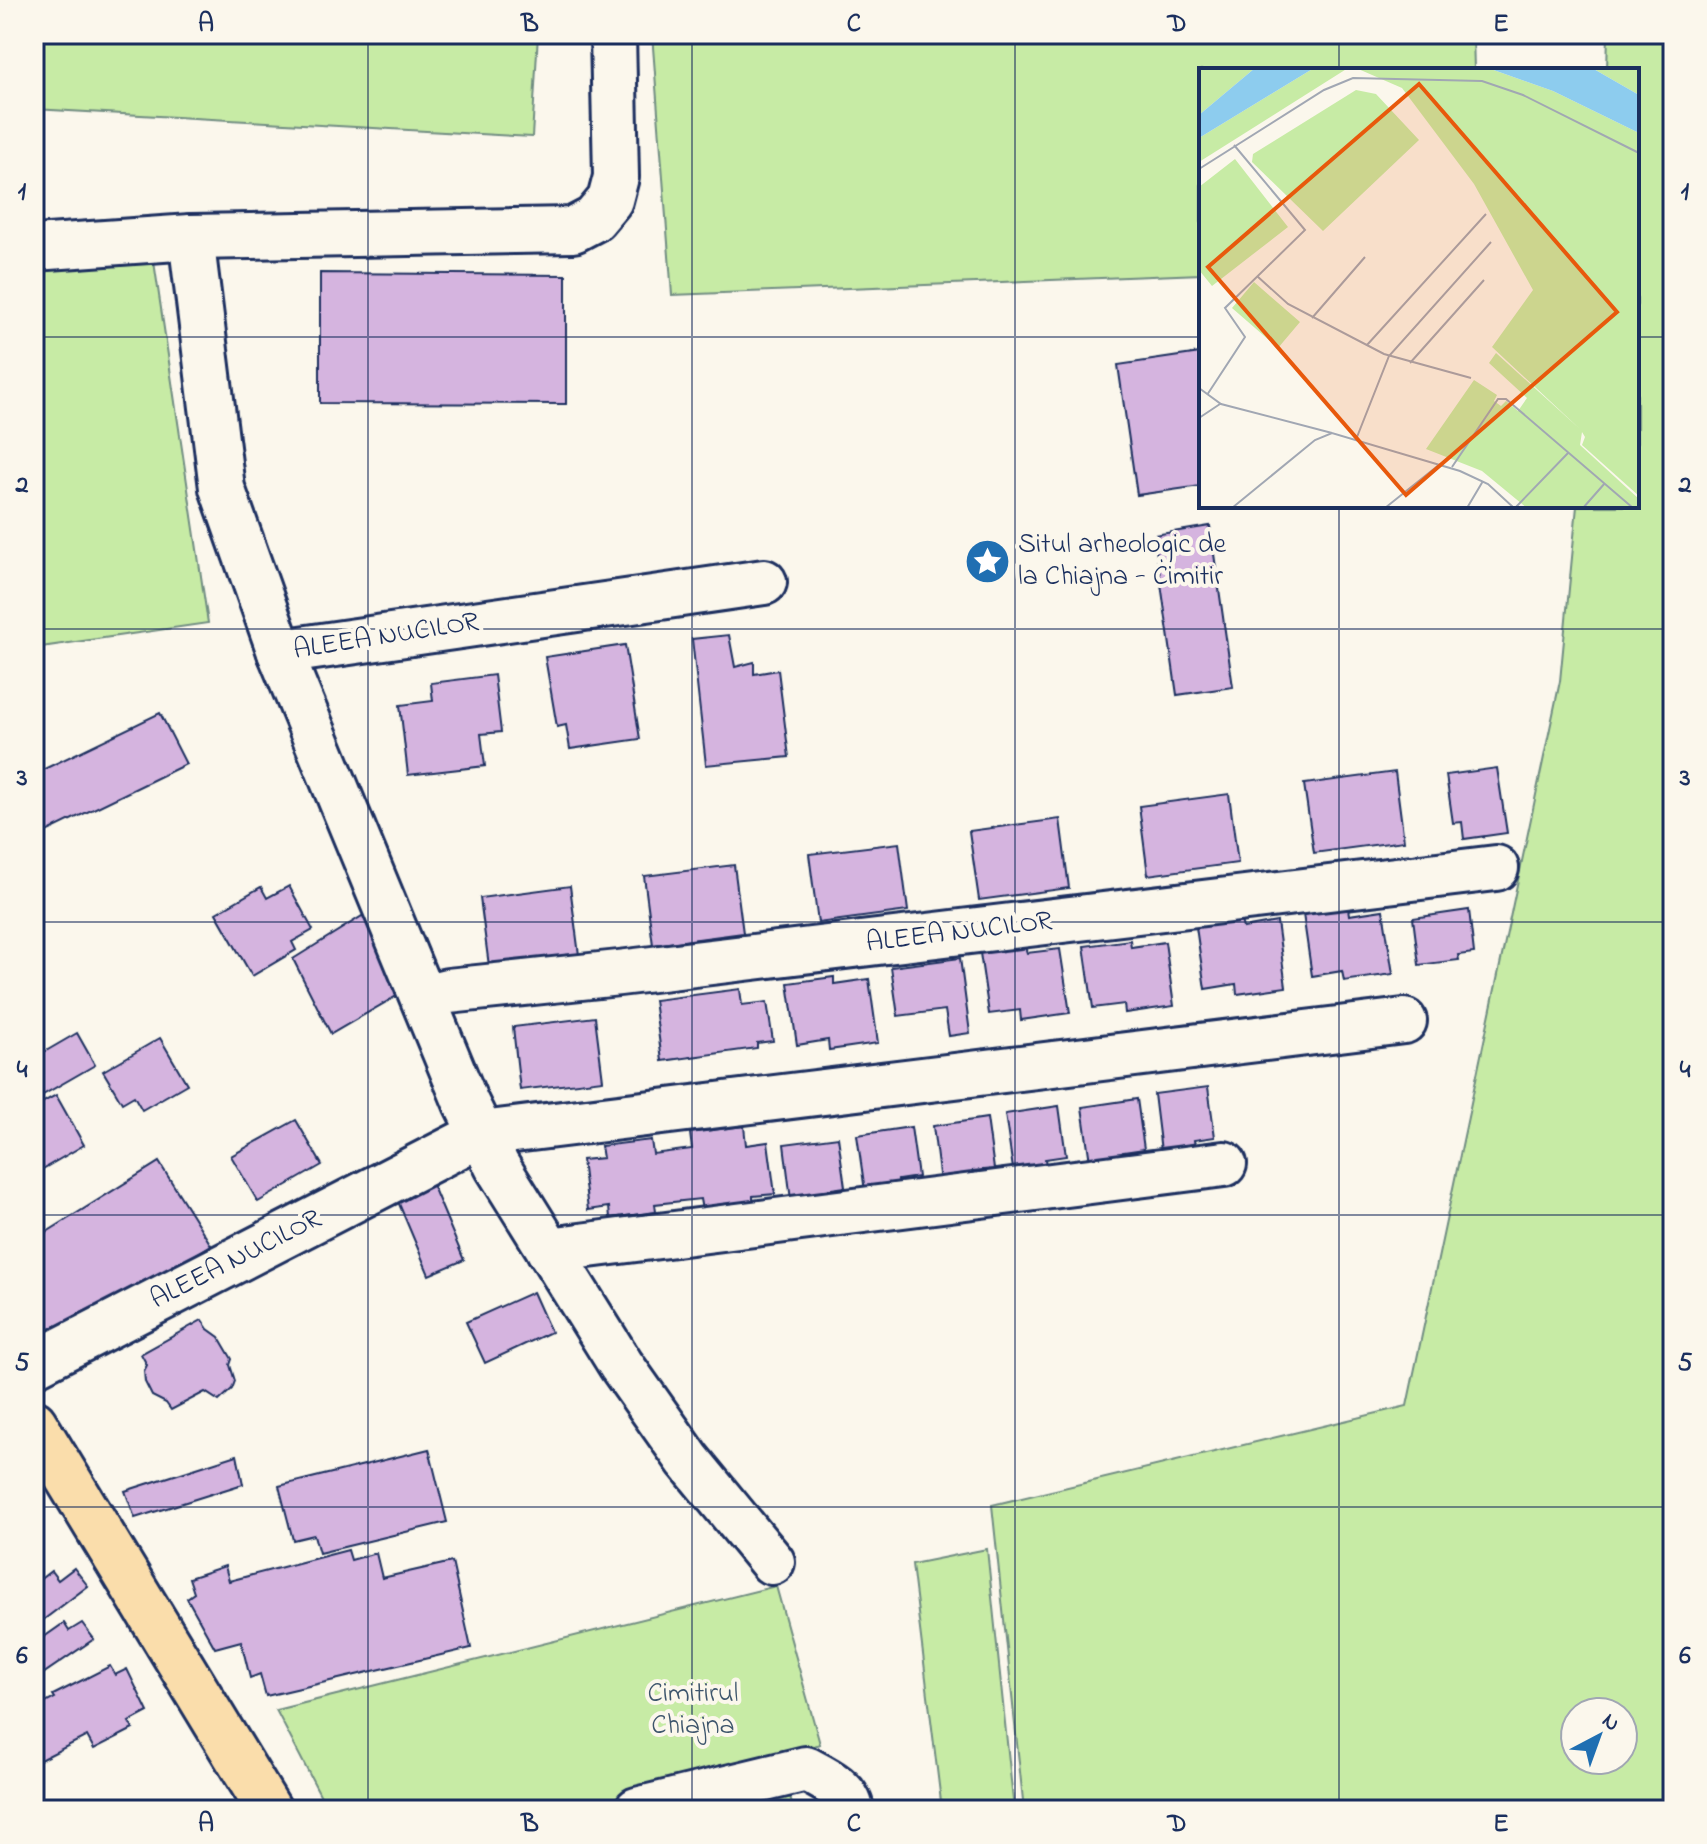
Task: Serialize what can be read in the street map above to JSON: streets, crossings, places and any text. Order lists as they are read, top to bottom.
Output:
{
  "streets": {
    "street": ["ALEEA NUCILOR"]
  },
  "parks": ["Cimitirul Chiajna"],
  "places": {
    "place": ["Situl arheologic de la Chiajna - Cimitir"]
  },
  "north": "top right",
  "grid": {
    "columns": [
      "A",
      "B",
      "C",
      "D",
      "E"
    ],
    "rows": [
      "1",
      "2",
      "3",
      "4",
      "5",
      "6"
    ]
  }
}
